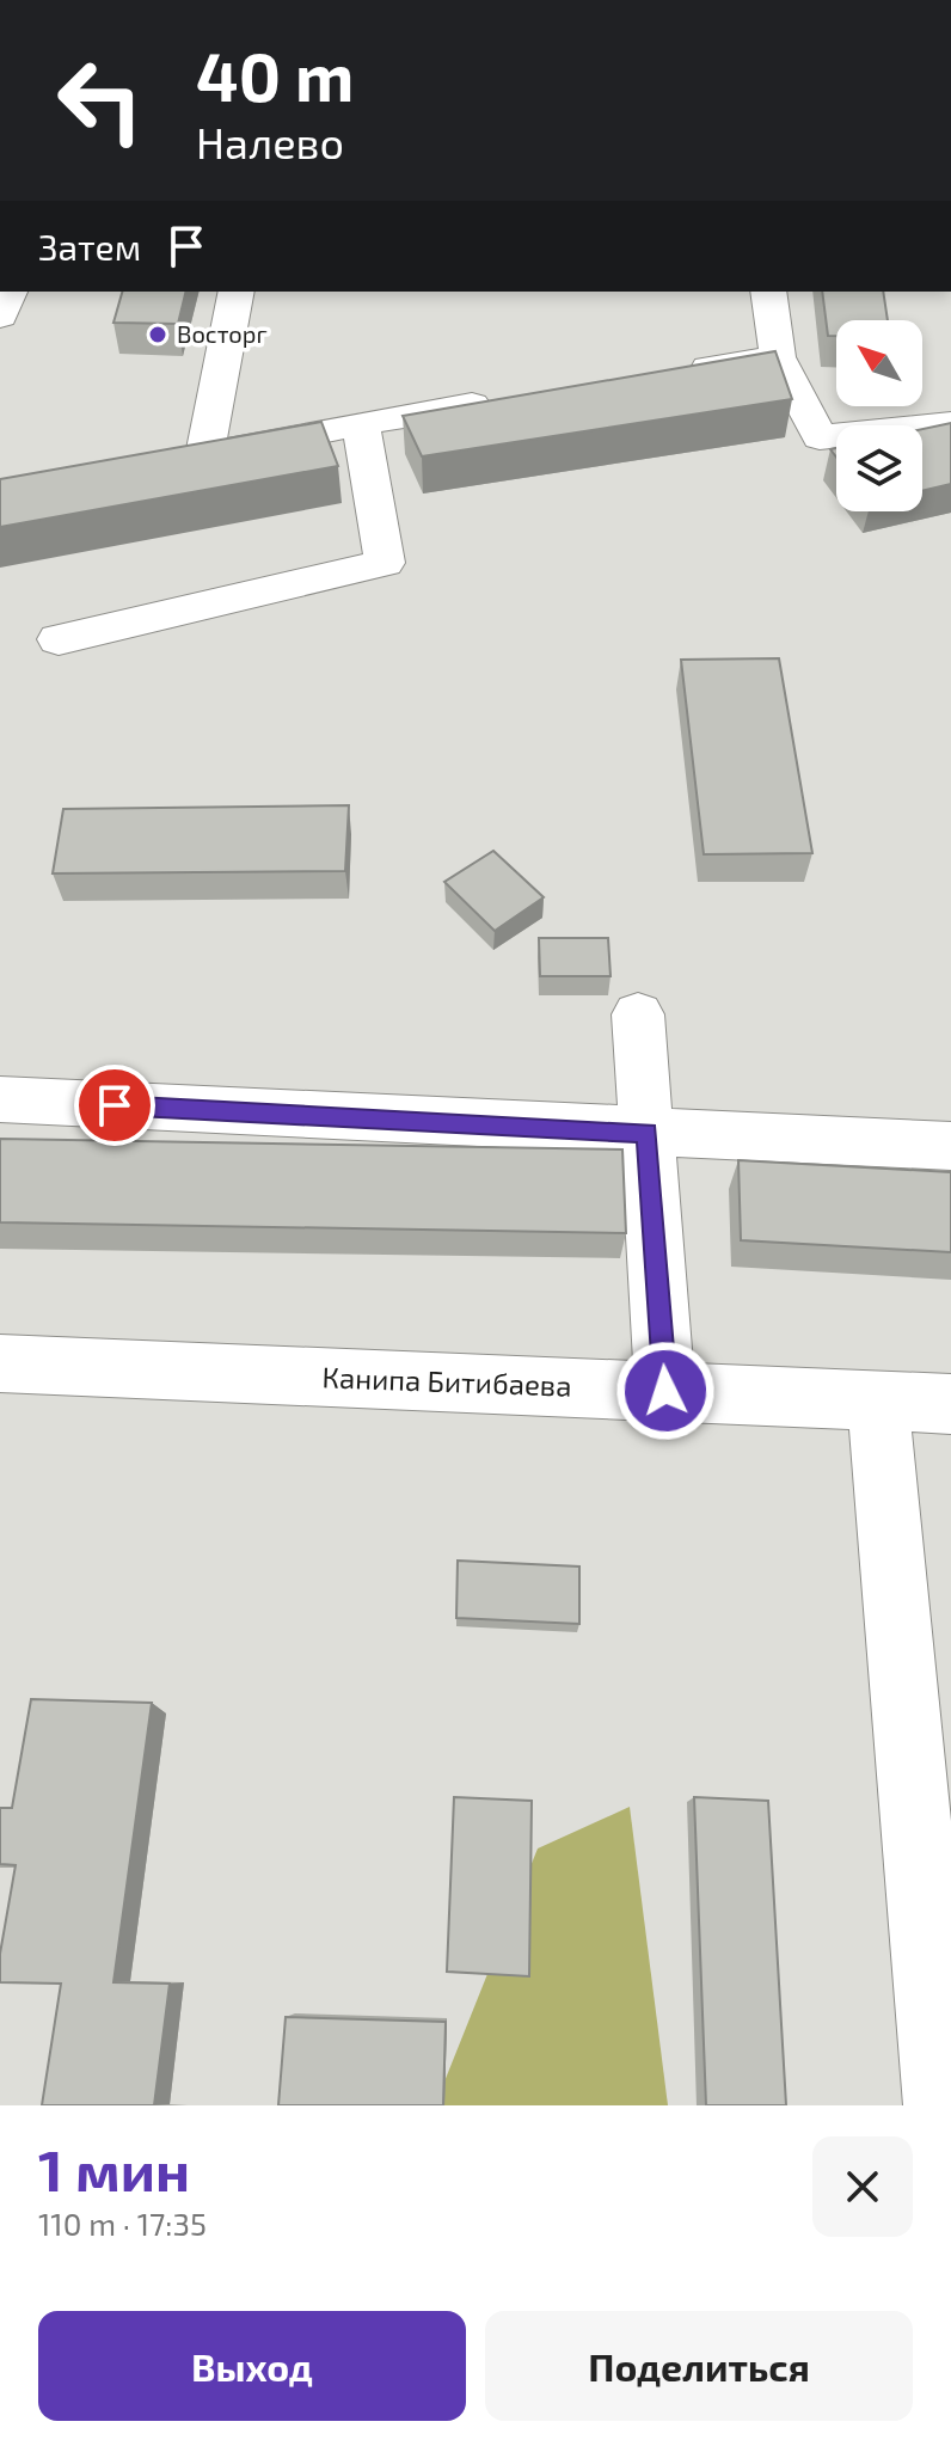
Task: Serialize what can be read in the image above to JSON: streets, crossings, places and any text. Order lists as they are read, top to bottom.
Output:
{
  "streets": {
    "street": ["Канипа Битибаева"]
  },
  "places": ["Восторг"],
  "north": "top left",
  "page": {
    "turn": ["40 m", "Налево"],
    "then": "Затем",
    "heading": ["1 мин", "110 m · 17:35"],
    "buttons": ["Выход", "Поделиться"]
  }
}
